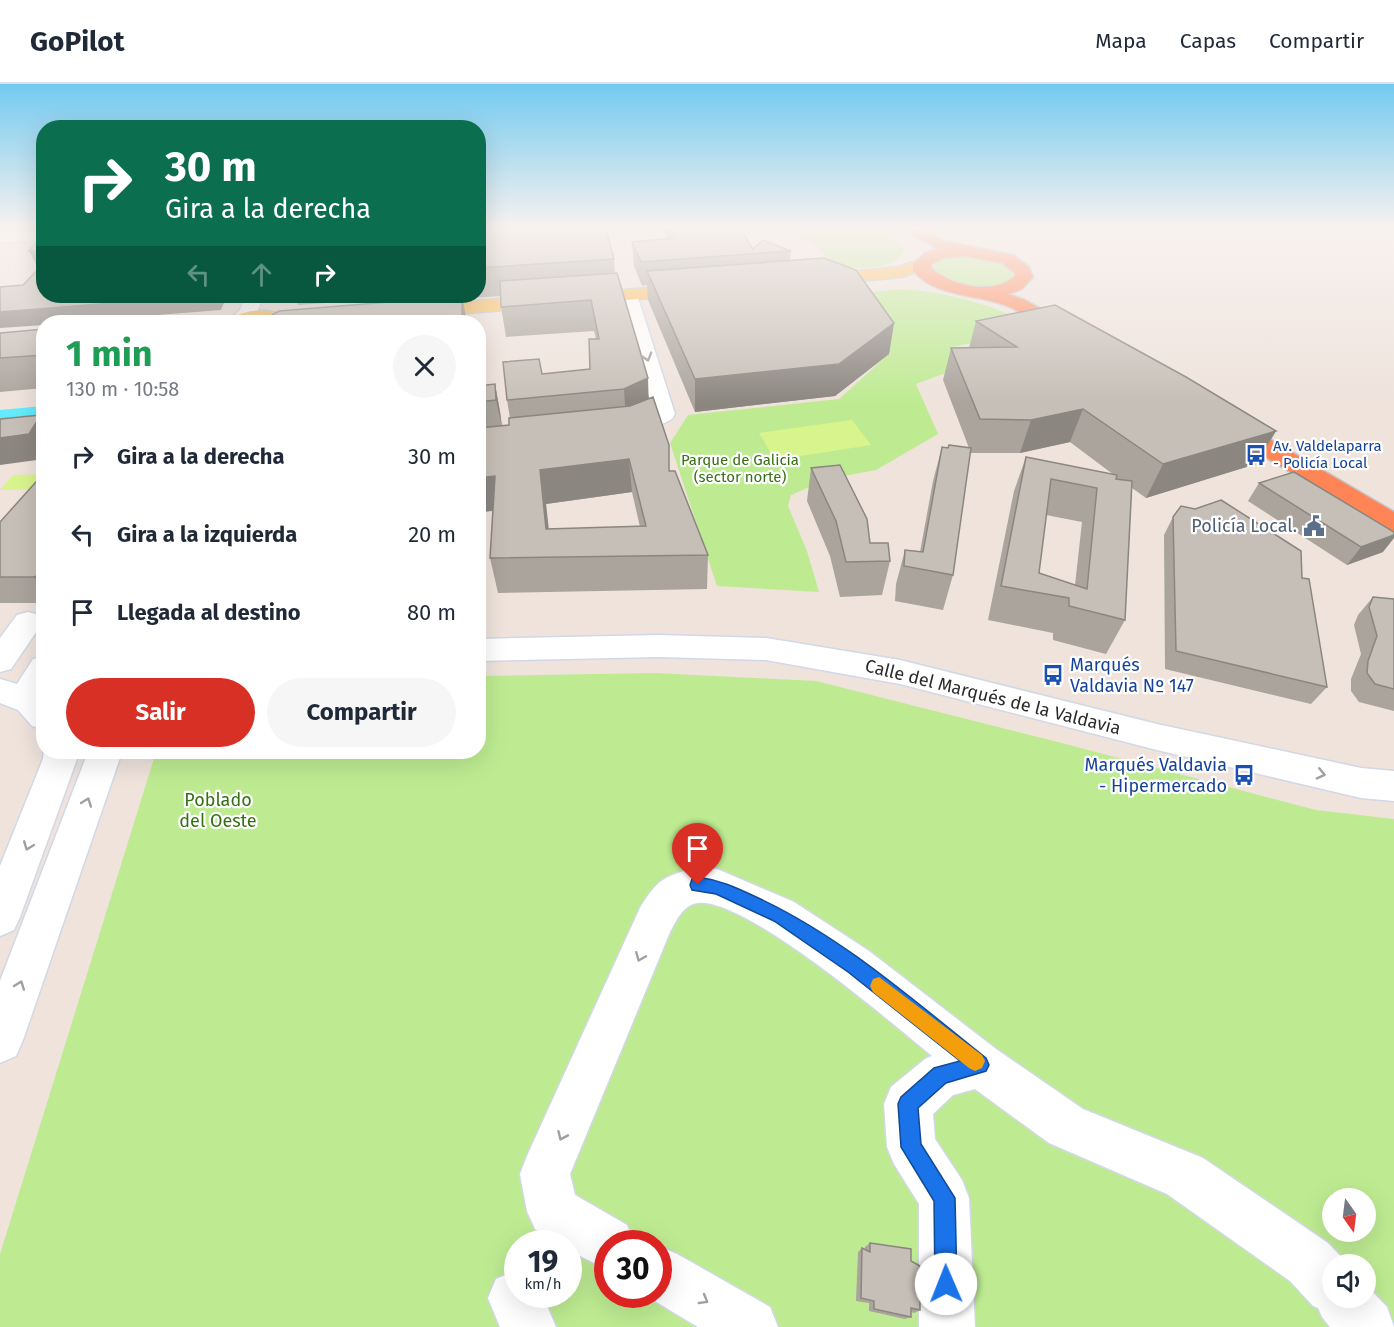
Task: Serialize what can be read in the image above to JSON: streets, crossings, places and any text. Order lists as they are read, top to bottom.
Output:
{
  "streets": {
    "street": ["Calle del Marqués de la Valdavia"]
  },
  "parks": ["Parque de Galicia (sector norte)", "Poblado del Oeste"],
  "places": {
    "bus stop": ["Av. Valdelaparra - Policía Local", "Marqués Valdavia Nº 147", "Marqués Valdavia - Hipermercado"],
    "public building": ["Policía Local."]
  },
  "north": "bottom",
  "page": {
    "header": "GoPilot",
    "nav": ["Mapa", "Capas", "Compartir"],
    "turn": ["30 m", "Gira a la derecha"],
    "heading": ["1 min", "130 m · 10:58"],
    "list": [
      {
        "name": "Gira a la derecha",
        "value": "30 m"
      },
      {
        "name": "Gira a la izquierda",
        "value": "20 m"
      },
      {
        "name": "Llegada al destino",
        "value": "80 m"
      }
    ],
    "buttons": ["Salir", "Compartir"],
    "speed": "19 km/h",
    "limit": "30"
  }
}
